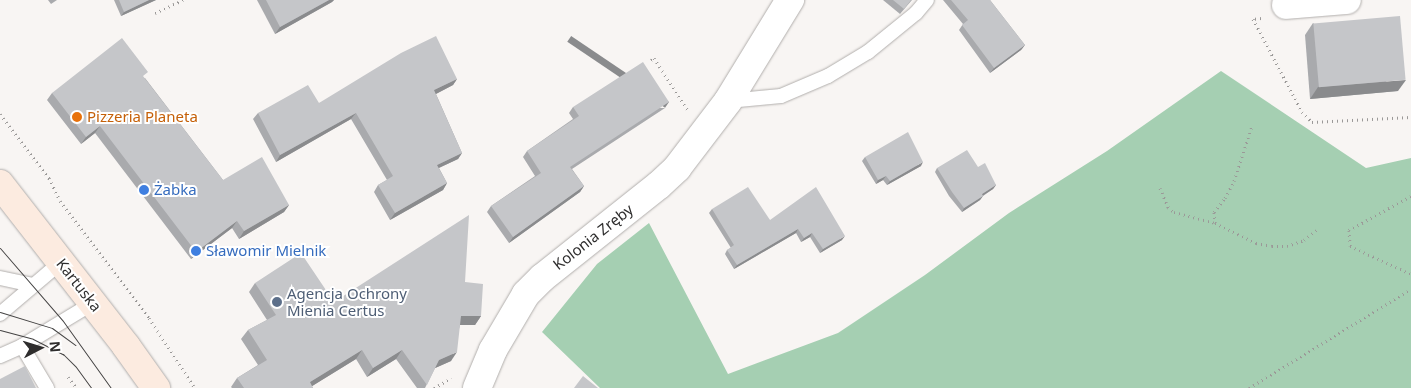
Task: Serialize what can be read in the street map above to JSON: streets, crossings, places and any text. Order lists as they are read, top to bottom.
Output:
{
  "streets": {
    "main road": ["Kartuska"],
    "street": ["Kolonia Zręby"]
  },
  "places": [
    "Pizzeria Planeta",
    "Żabka",
    "Sławomir Mielnik",
    "Agencja Ochrony Mienia Certus"
  ],
  "north": "right"
}
